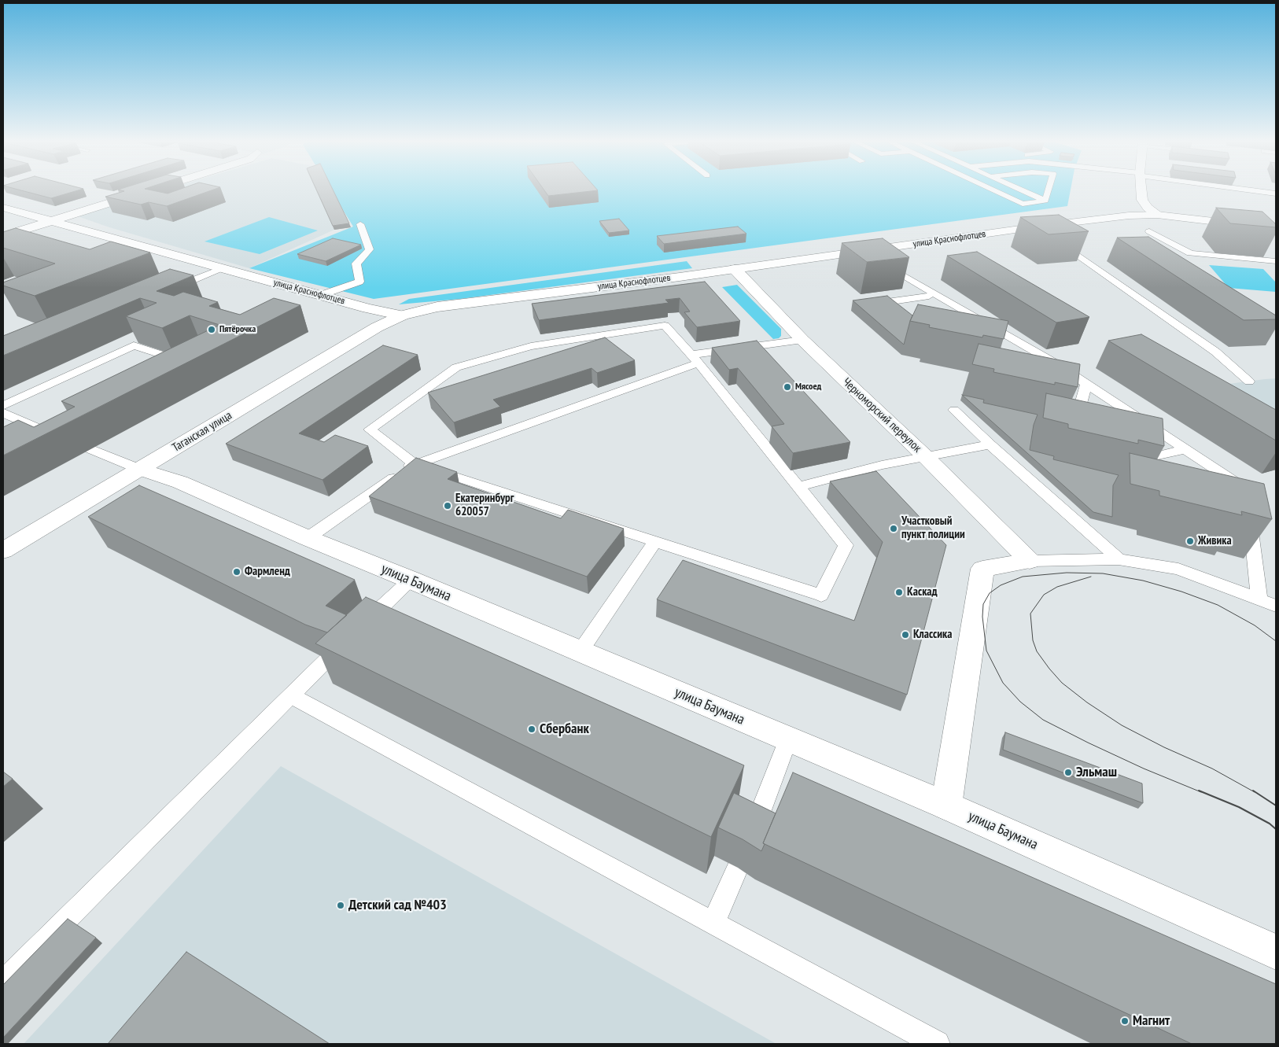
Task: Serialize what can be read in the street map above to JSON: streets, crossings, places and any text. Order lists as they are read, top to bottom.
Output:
{
  "streets": {
    "street": [
      "улица Краснофлотцев",
      "Черноморский переулок",
      "Таганская улица",
      "улица Баумана"
    ]
  },
  "crossings": [
    ["улица Краснофлотцев", "Черноморский переулок"],
    ["улица Краснофлотцев", "Таганская улица"],
    ["Таганская улица", "улица Баумана"]
  ],
  "places": [
    "Пятёрочка",
    "Мясоед",
    "Екатеринбург 620057",
    "Участковый пункт полиции",
    "Живика",
    "Фармленд",
    "Каскад",
    "Классика",
    "Сбербанк",
    "Эльмаш",
    "Детский сад №403",
    "Магнит"
  ]
}
